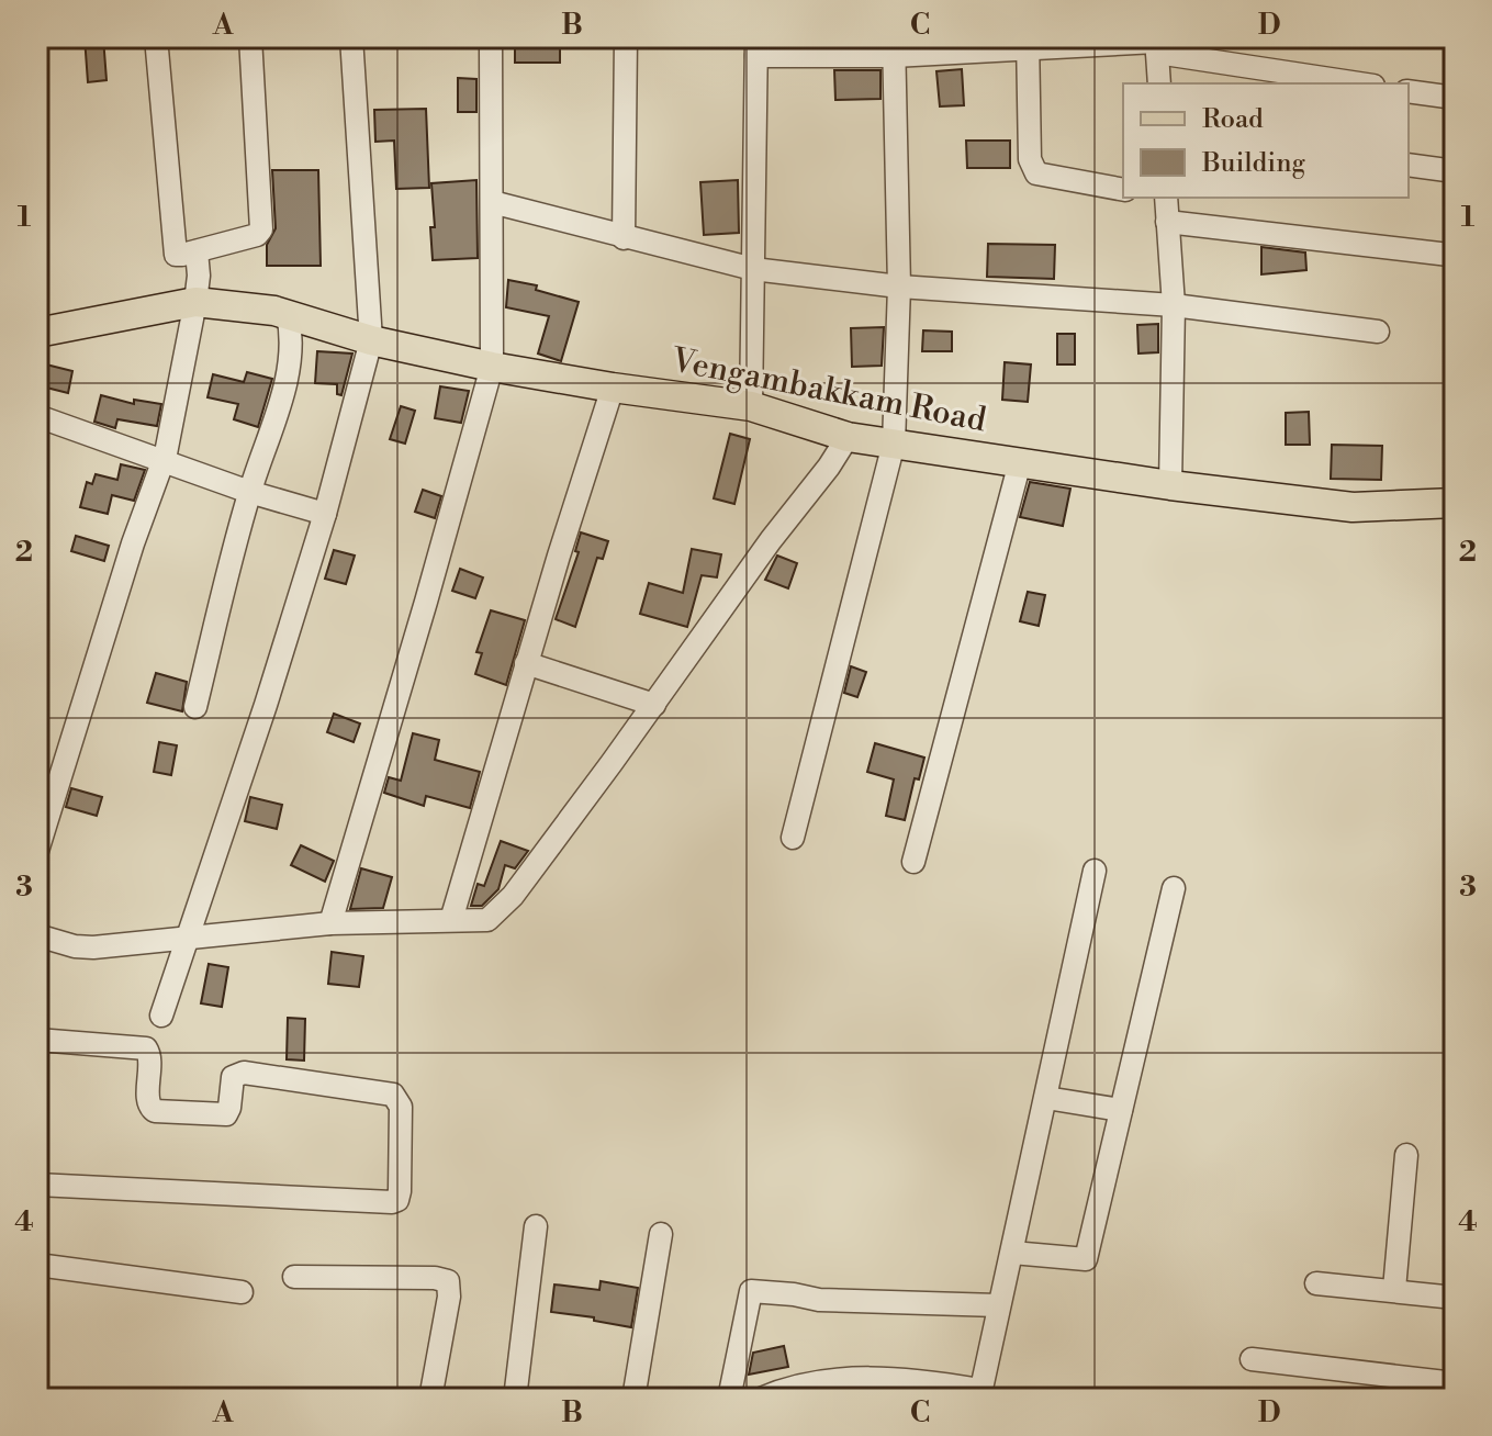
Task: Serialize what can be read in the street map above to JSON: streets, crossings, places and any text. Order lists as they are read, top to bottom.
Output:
{
  "streets": {
    "main road": ["Vengambakkam Road"]
  },
  "legend": ["Road", "Building"],
  "grid": {
    "columns": [
      "A",
      "B",
      "C",
      "D"
    ],
    "rows": [
      "1",
      "2",
      "3",
      "4"
    ]
  }
}
